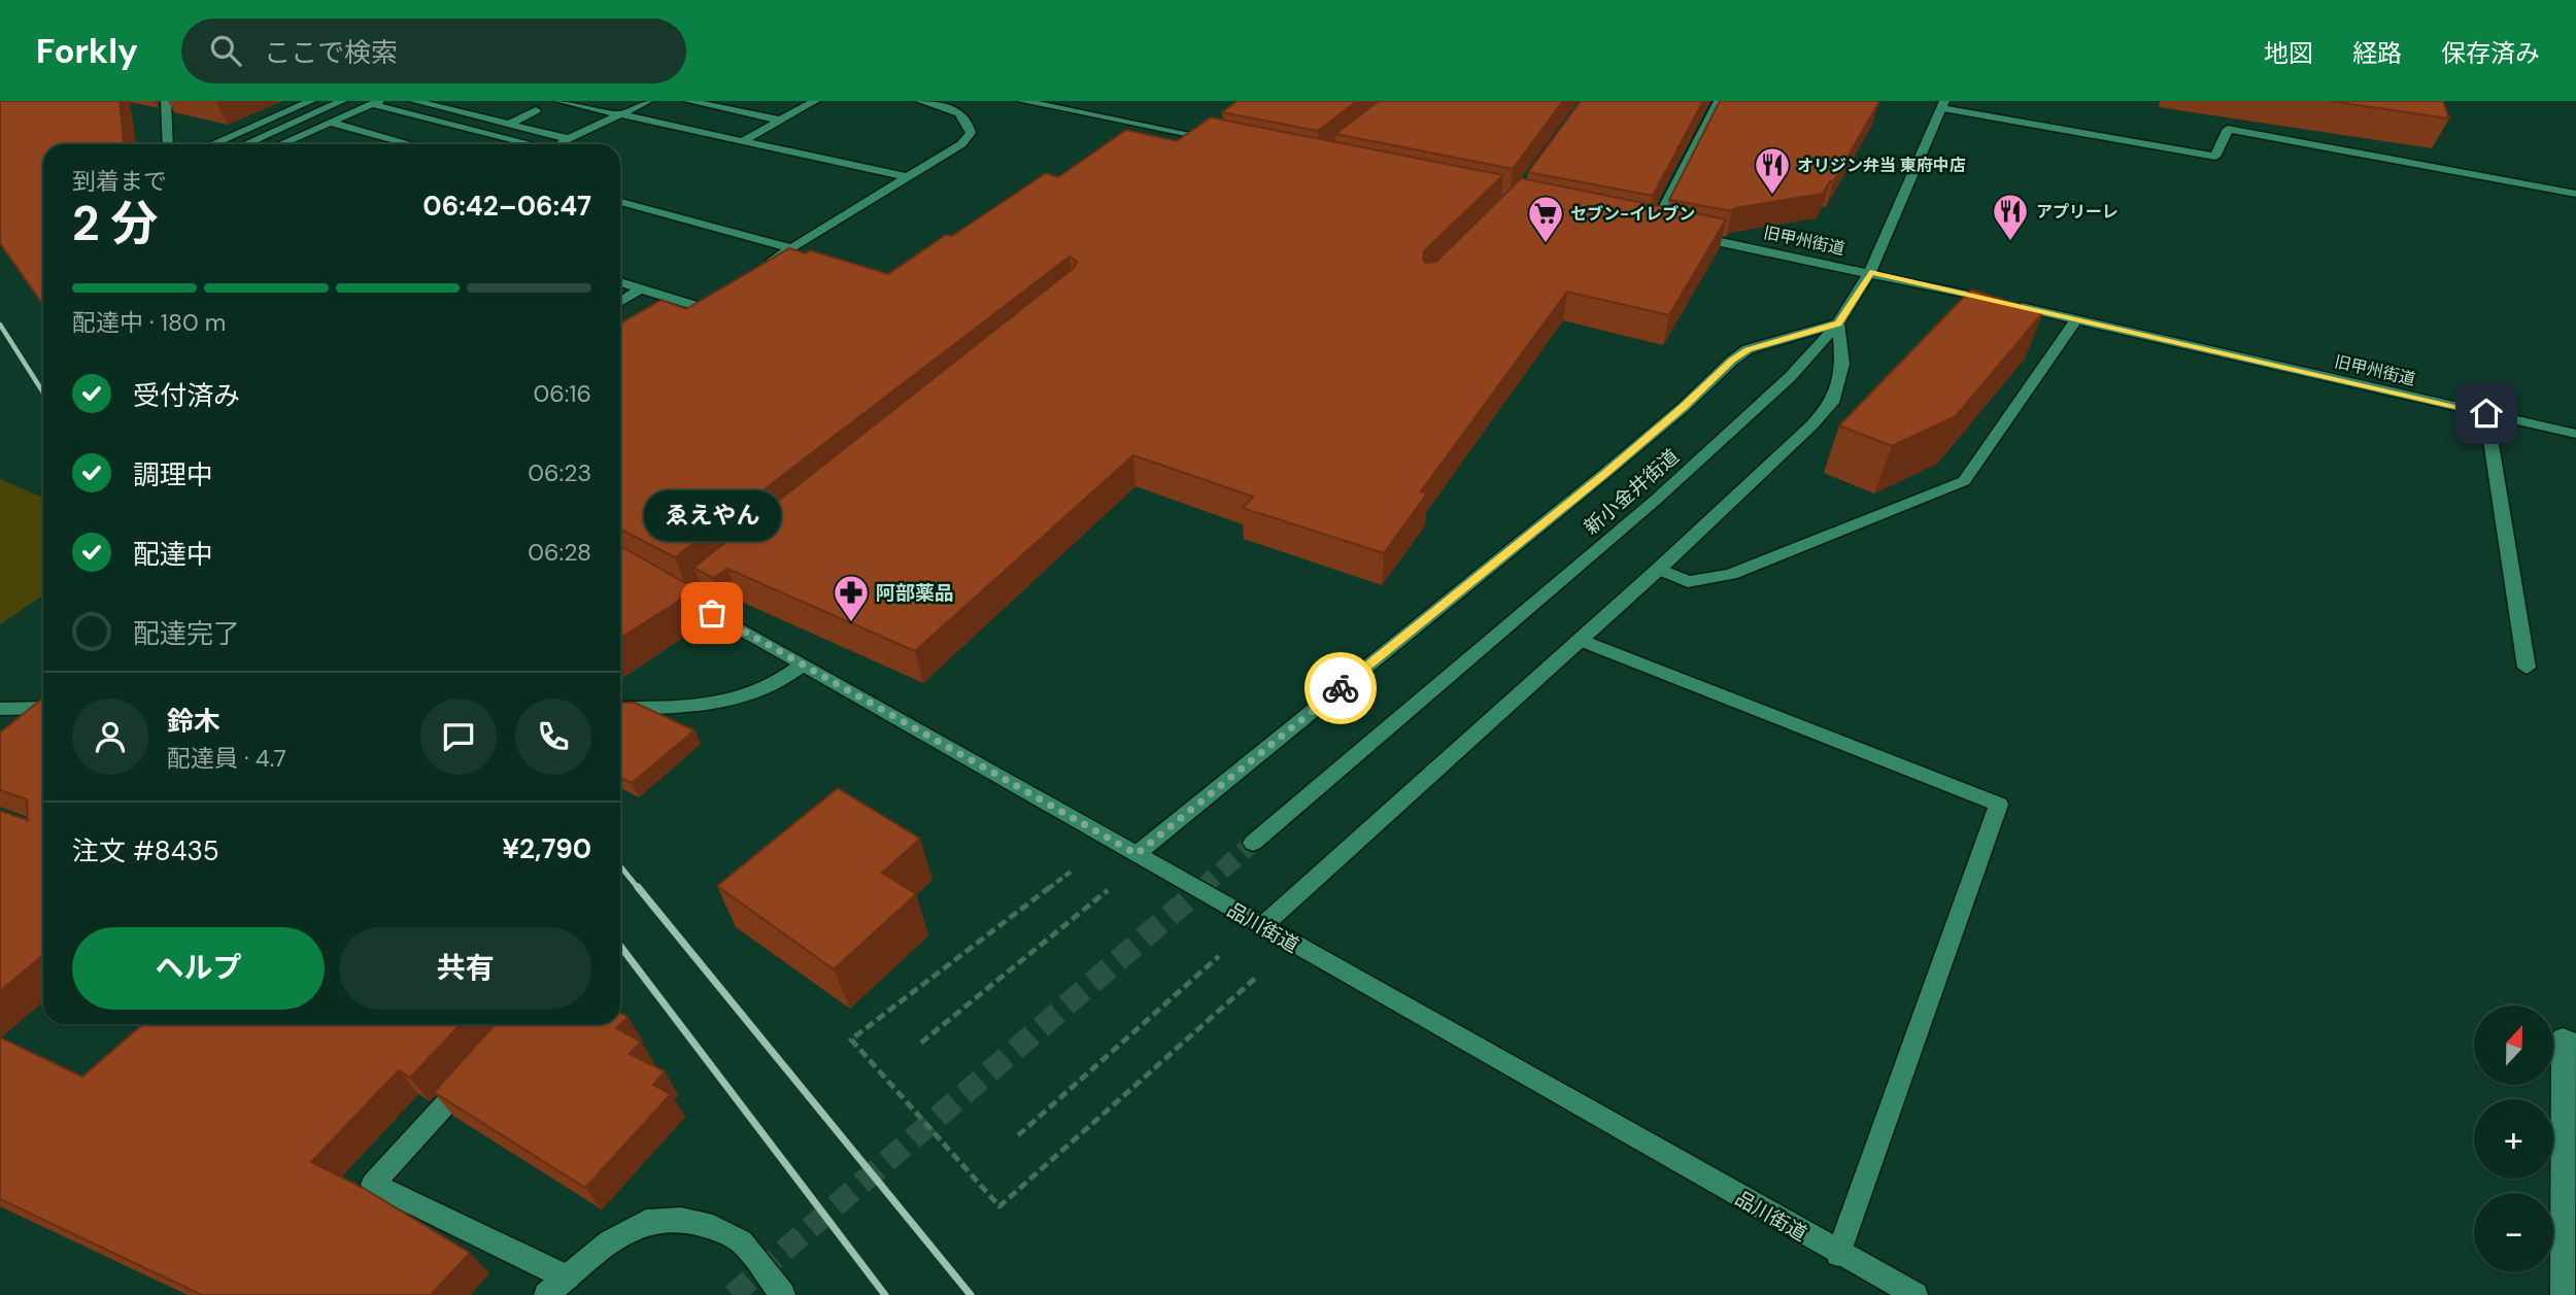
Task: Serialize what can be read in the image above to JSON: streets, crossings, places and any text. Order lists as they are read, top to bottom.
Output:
{
  "streets": {
    "main road": ["旧甲州街道", "新小金井街道", "品川街道"]
  },
  "crossings": [
    ["旧甲州街道", "新小金井街道"]
  ],
  "places": {
    "restaurant": ["オリジン弁当 東府中店", "アプリーレ"],
    "supermarket": ["セブン-イレブン"],
    "other": ["ゑえやん"],
    "pharmacy": ["阿部薬品"]
  },
  "north": "top",
  "page": {
    "header": "Forkly",
    "search": "ここで検索",
    "nav": ["地図", "経路", "保存済み"],
    "heading": ["2 分", "到着まで", "06:42–06:47"],
    "panel": [
      "鈴木",
      "配達員 · 4.7",
      "注文 #8435",
      "¥2,790"
    ],
    "bar": "配達中 · 180 m",
    "list": [
      ["受付済み", "06:16"],
      ["調理中", "06:23"],
      ["配達中", "06:28"],
      "配達完了"
    ],
    "bubble": "ゑえやん",
    "buttons": ["ヘルプ", "共有"],
    "map_buttons": ["+", "−"]
  }
}
